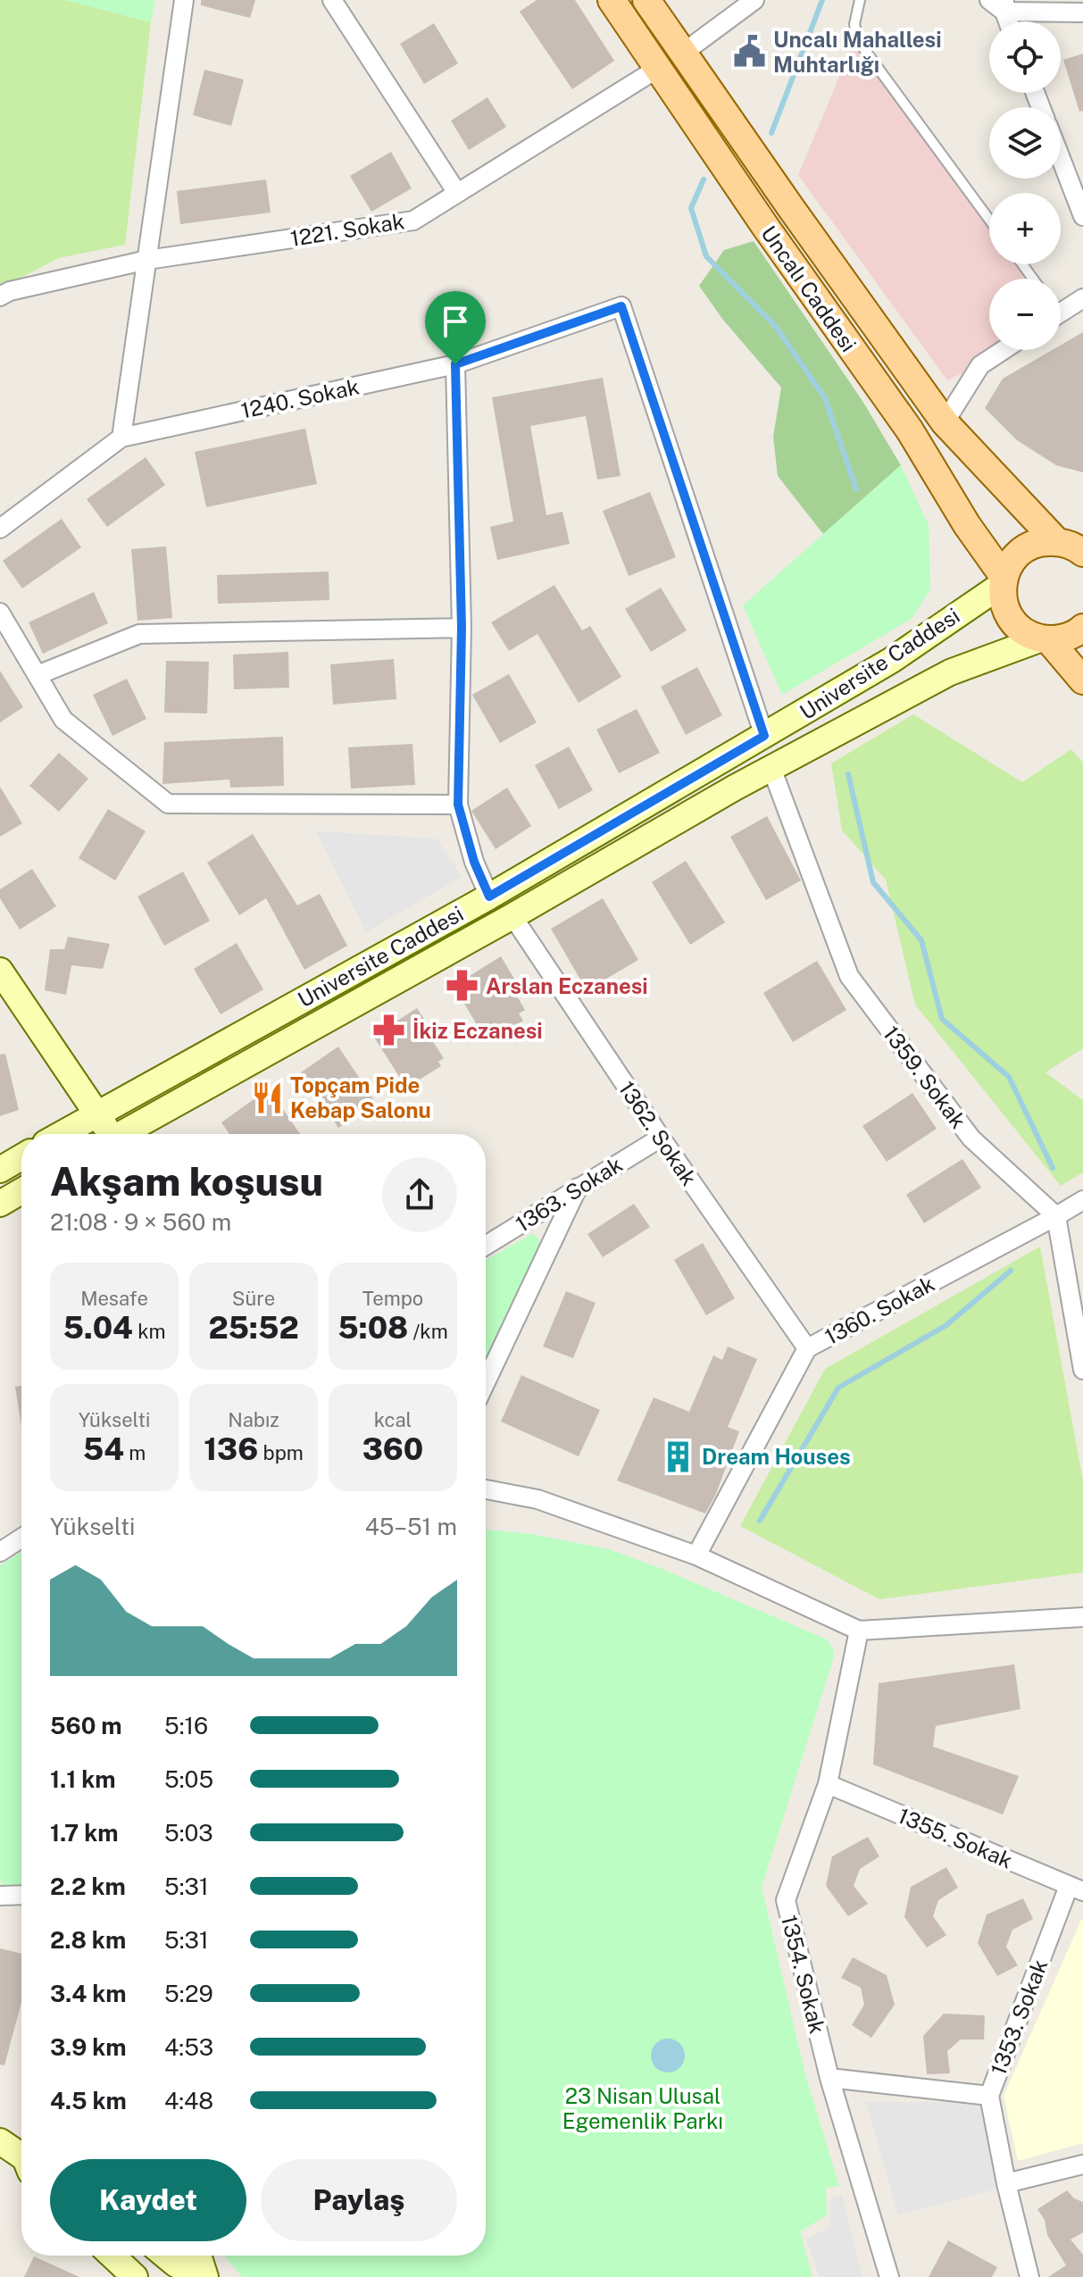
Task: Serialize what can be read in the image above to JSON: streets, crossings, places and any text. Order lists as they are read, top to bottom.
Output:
{
  "streets": {
    "main road": ["Uncalı Caddesi"],
    "street": [
      "1221. Sokak",
      "1240. Sokak",
      "Universite Caddesi",
      "1359. Sokak",
      "1362. Sokak",
      "1363. Sokak",
      "1360. Sokak",
      "1355. Sokak",
      "1354. Sokak",
      "1353. Sokak"
    ]
  },
  "crossings": [
    ["1221. Sokak", "Uncalı Caddesi"],
    ["Uncalı Caddesi", "Universite Caddesi"],
    ["1240. Sokak", "Universite Caddesi"],
    ["Universite Caddesi", "1359. Sokak"],
    ["Universite Caddesi", "1362. Sokak"],
    ["1359. Sokak", "1360. Sokak"],
    ["1362. Sokak", "1363. Sokak"],
    ["1362. Sokak", "1360. Sokak"],
    ["1355. Sokak", "1354. Sokak"],
    ["1355. Sokak", "1353. Sokak"]
  ],
  "parks": ["23 Nisan Ulusal Egemenlik Parkı"],
  "places": {
    "public building": ["Uncalı Mahallesi Muhtarlığı"],
    "pharmacy": ["Arslan Eczanesi", "İkiz Eczanesi"],
    "restaurant": ["Topçam Pide Kebap Salonu"],
    "building": ["Dream Houses"]
  },
  "page": {
    "map_buttons": ["+", "−"],
    "heading": ["Akşam koşusu", "21:08 · 9 × 560 m"],
    "stats": [
      ["Mesafe", "5.04 km"],
      ["Süre", "25:52"],
      ["Tempo", "5:08 /km"],
      ["Yükselti", "54 m"],
      ["Nabız", "136 bpm"],
      ["kcal", "360"]
    ],
    "chart": ["Yükselti", "45–51 m"],
    "list": [
      {
        "name": "560 m",
        "note": "5:16"
      },
      {
        "name": "1.1 km",
        "note": "5:05"
      },
      {
        "name": "1.7 km",
        "note": "5:03"
      },
      {
        "name": "2.2 km",
        "note": "5:31"
      },
      {
        "name": "2.8 km",
        "note": "5:31"
      },
      {
        "name": "3.4 km",
        "note": "5:29"
      },
      {
        "name": "3.9 km",
        "note": "4:53"
      },
      {
        "name": "4.5 km",
        "note": "4:48"
      }
    ],
    "buttons": ["Kaydet", "Paylaş"]
  }
}
